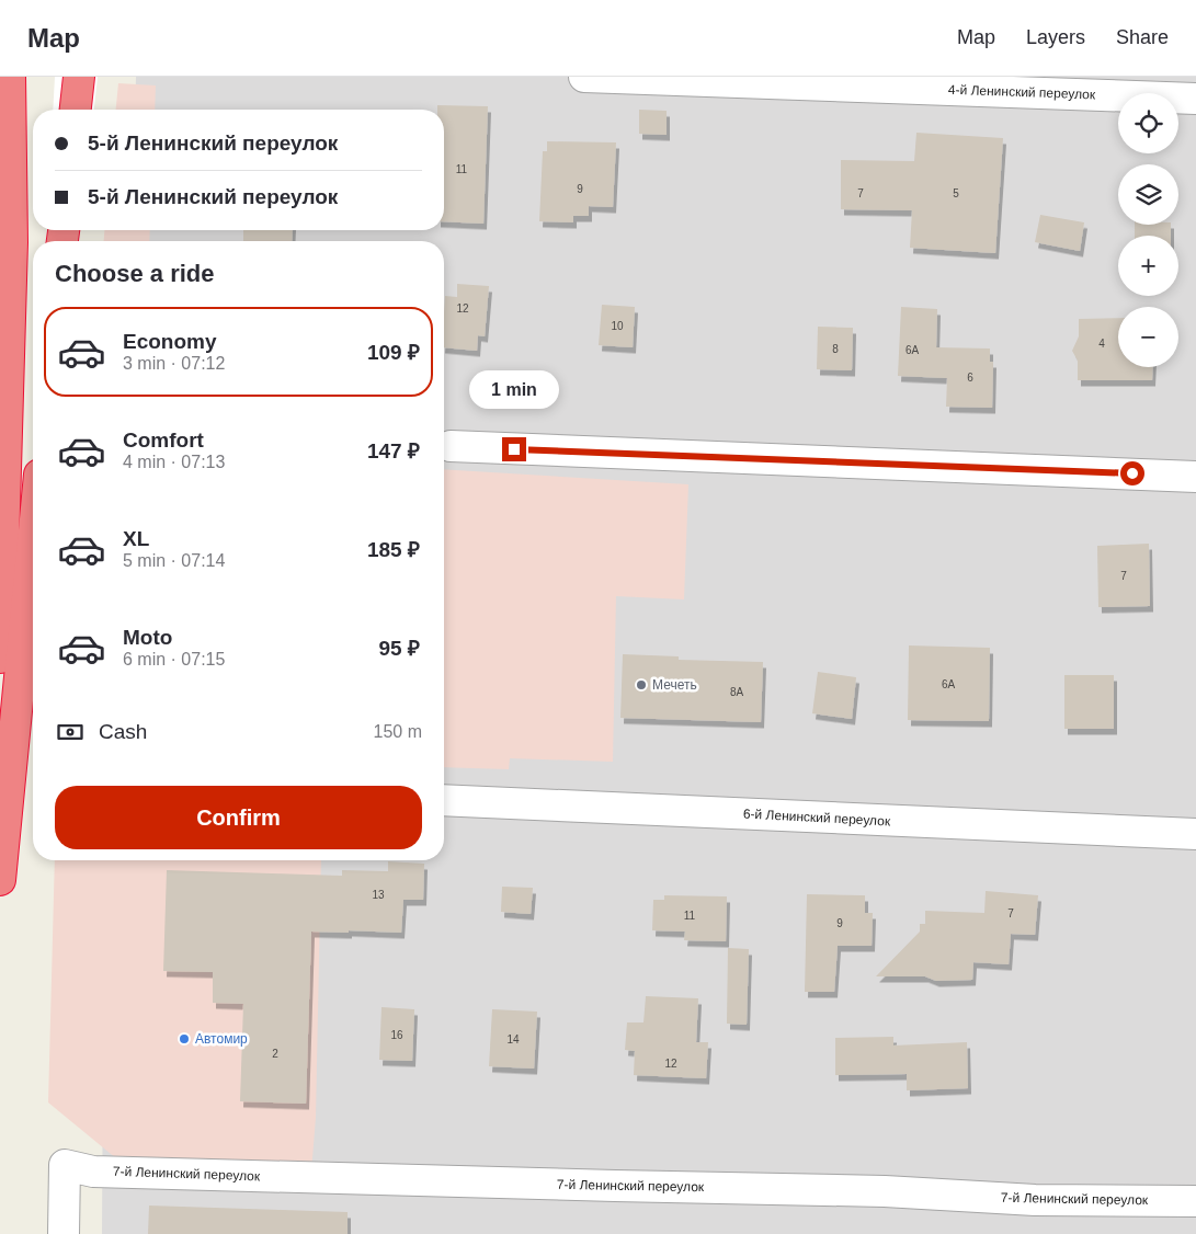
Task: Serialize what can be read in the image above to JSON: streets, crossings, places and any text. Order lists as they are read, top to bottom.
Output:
{
  "streets": {
    "street": ["4-й Ленинский переулок", "6-й Ленинский переулок", "7-й Ленинский переулок"]
  },
  "places": ["Мечеть", "Автомир"],
  "house_numbers": [
    "11",
    "9",
    "7",
    "5",
    "12",
    "10",
    "4",
    "8",
    "6А",
    "6",
    "7",
    "6А",
    "8А",
    "13",
    "7",
    "11",
    "9",
    "16",
    "14",
    "2",
    "12"
  ],
  "page": {
    "header": "Map",
    "nav": ["Map", "Layers", "Share"],
    "map_buttons": ["+", "−"],
    "banner": ["5-й Ленинский переулок", "5-й Ленинский переулок"],
    "heading": "Choose a ride",
    "list": [
      {
        "name": "Economy",
        "note": "3 min · 07:12",
        "value": "109 ₽"
      },
      {
        "name": "Comfort",
        "note": "4 min · 07:13",
        "value": "147 ₽"
      },
      {
        "name": "XL",
        "note": "5 min · 07:14",
        "value": "185 ₽"
      },
      {
        "name": "Moto",
        "note": "6 min · 07:15",
        "value": "95 ₽"
      }
    ],
    "bubble": "1 min",
    "pay": ["Cash", "150 m"],
    "buttons": "Confirm"
  }
}
